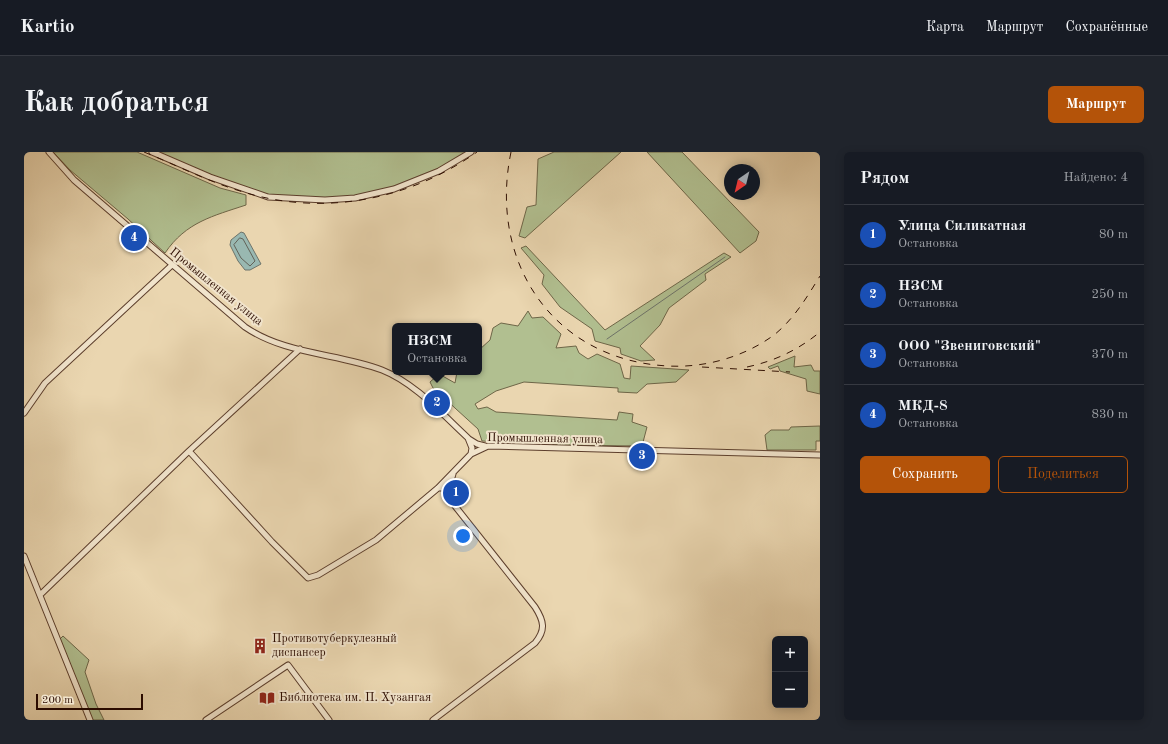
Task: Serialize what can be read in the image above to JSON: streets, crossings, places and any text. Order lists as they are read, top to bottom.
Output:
{
  "streets": {
    "street": ["Промышленная улица"]
  },
  "places": {
    "building": ["Противотуберкулезный диспансер"],
    "library": ["Библиотека им. П. Хузангая"]
  },
  "scale_bar": "200 m",
  "north": "bottom left",
  "page": {
    "header": "Kartio",
    "nav": ["Карта", "Маршрут", "Сохранённые"],
    "buttons": [
      "Маршрут",
      ["Сохранить", "Поделиться"]
    ],
    "title": "Как добраться",
    "heading": ["Рядом", "Найдено: 4"],
    "list": [
      {
        "mark": "1",
        "name": "Улица Силикатная",
        "note": "Остановка",
        "value": "80 m"
      },
      {
        "mark": "2",
        "name": "НЗСМ",
        "note": "Остановка",
        "value": "250 m"
      },
      {
        "mark": "3",
        "name": "ООО \"Звениговский\"",
        "note": "Остановка",
        "value": "370 m"
      },
      {
        "mark": "4",
        "name": "МКД-8",
        "note": "Остановка",
        "value": "830 m"
      }
    ],
    "pins": [
      "4",
      "2",
      "3",
      "1"
    ],
    "popup": ["НЗСМ", "Остановка"],
    "map_buttons": ["+", "−"],
    "scale": "200 m"
  }
}
